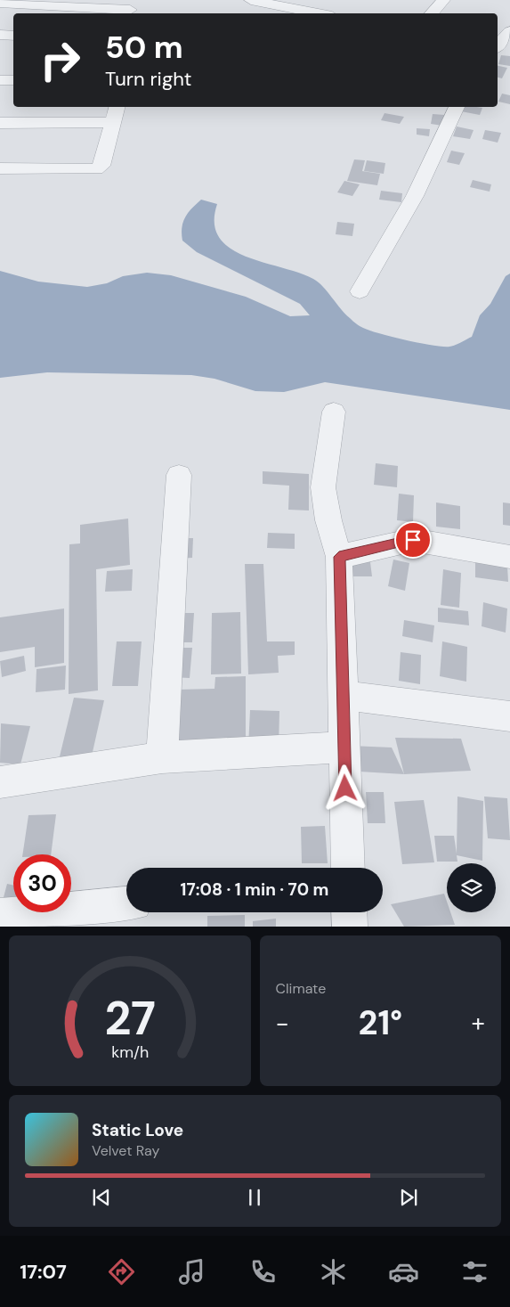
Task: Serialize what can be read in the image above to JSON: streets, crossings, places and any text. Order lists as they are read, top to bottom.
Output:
{
  "page": {
    "turn": ["50 m", "Turn right"],
    "limit": "30",
    "trip": "17:08 · 1 min · 70 m",
    "tile": "Climate",
    "heat": ["−", "21°", "+"],
    "song": ["Static Love", "Velvet Ray"],
    "tabs": "17:07",
    "gauge": ["27", "km/h"]
  }
}
